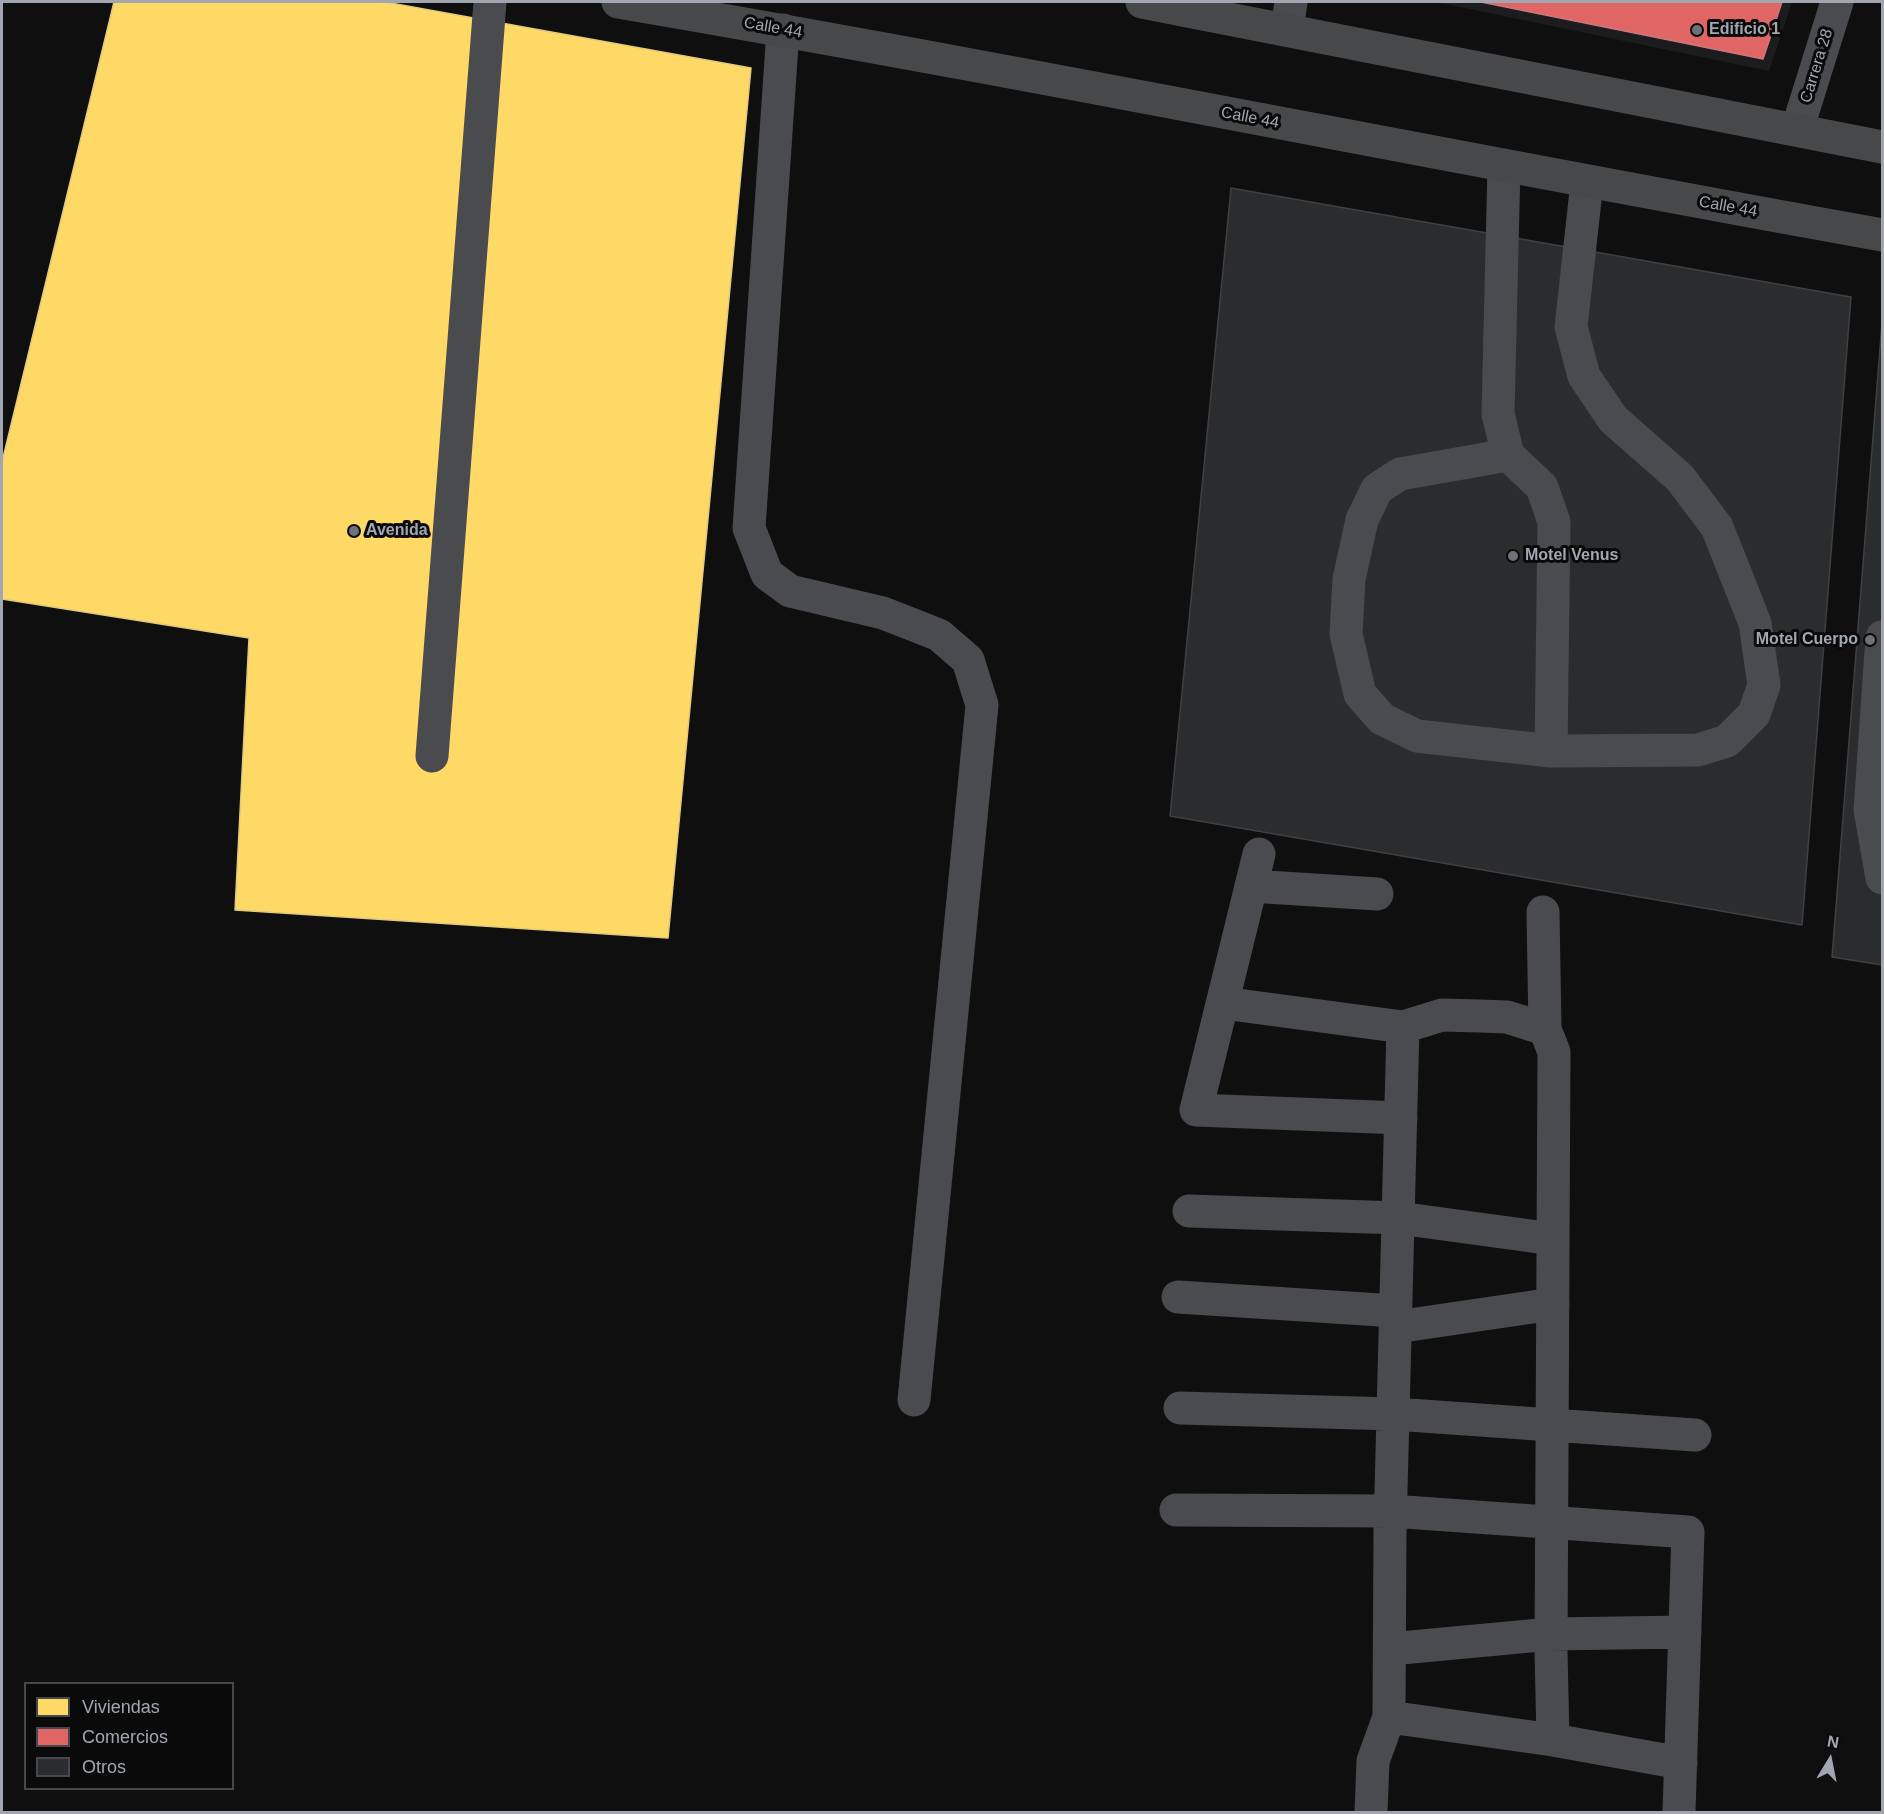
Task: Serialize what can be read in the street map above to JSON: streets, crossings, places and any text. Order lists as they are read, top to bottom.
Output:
{
  "streets": {
    "main road": ["Calle 44"],
    "street": ["Carrera 28"]
  },
  "places": [
    "Edificio 1",
    "Avenida",
    "Motel Venus",
    "Motel Cuerpo"
  ],
  "legend": ["Viviendas", "Comercios", "Otros"],
  "north": "top"
}
